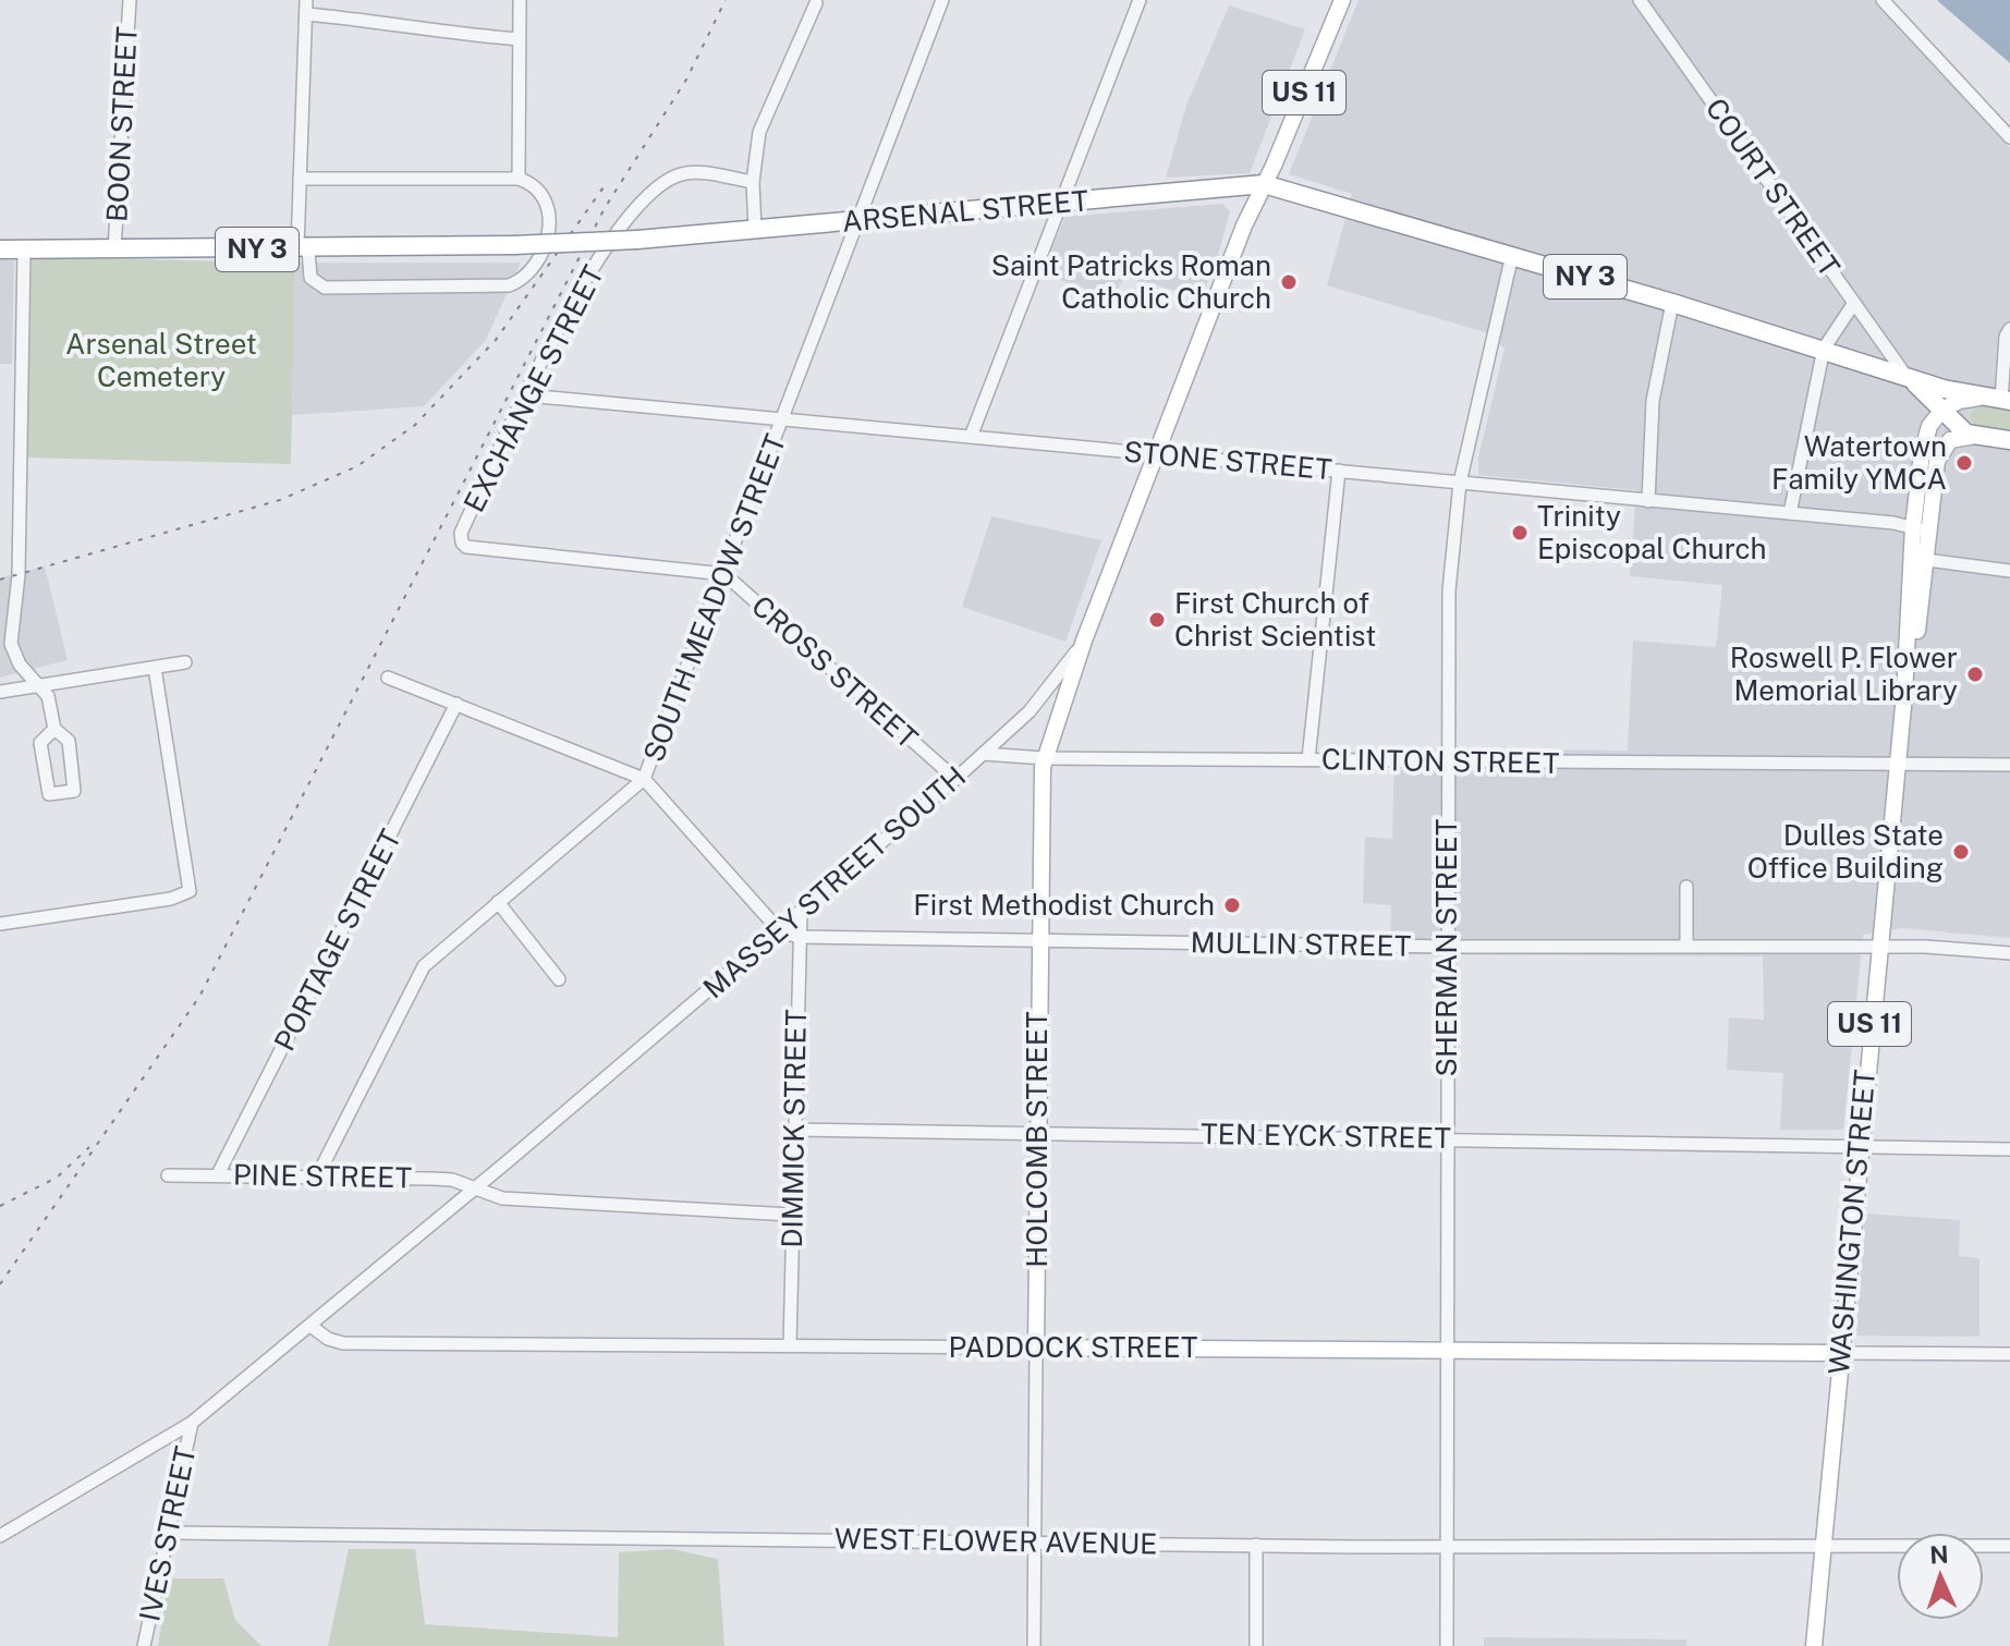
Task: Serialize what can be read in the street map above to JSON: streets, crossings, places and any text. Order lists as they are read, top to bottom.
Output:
{
  "streets": {
    "highway": ["ARSENAL STREET", "NY 3"],
    "main road": [
      "US 11",
      "MASSEY STREET SOUTH",
      "HOLCOMB STREET",
      "WASHINGTON STREET",
      "PADDOCK STREET"
    ],
    "street": [
      "BOON STREET",
      "COURT STREET",
      "EXCHANGE STREET",
      "STONE STREET",
      "SOUTH MEADOW STREET",
      "CROSS STREET",
      "CLINTON STREET",
      "PORTAGE STREET",
      "MULLIN STREET",
      "SHERMAN STREET",
      "DIMMICK STREET",
      "TEN EYCK STREET",
      "PINE STREET",
      "IVES STREET",
      "WEST FLOWER AVENUE"
    ]
  },
  "crossings": [
    ["US 11", "ARSENAL STREET"],
    ["US 11", "MASSEY STREET SOUTH"],
    ["BOON STREET", "ARSENAL STREET"],
    ["COURT STREET", "ARSENAL STREET"],
    ["COURT STREET", "NY 3"],
    ["ARSENAL STREET", "NY 3"],
    ["ARSENAL STREET", "SOUTH MEADOW STREET"],
    ["ARSENAL STREET", "MASSEY STREET SOUTH"],
    ["ARSENAL STREET", "SHERMAN STREET"],
    ["NY 3", "WASHINGTON STREET"],
    ["EXCHANGE STREET", "STONE STREET"],
    ["EXCHANGE STREET", "CROSS STREET"],
    ["STONE STREET", "SOUTH MEADOW STREET"],
    ["STONE STREET", "MASSEY STREET SOUTH"],
    ["STONE STREET", "SHERMAN STREET"],
    ["STONE STREET", "WASHINGTON STREET"],
    ["SOUTH MEADOW STREET", "CROSS STREET"],
    ["SOUTH MEADOW STREET", "PINE STREET"],
    ["CROSS STREET", "MASSEY STREET SOUTH"],
    ["CLINTON STREET", "MASSEY STREET SOUTH"],
    ["CLINTON STREET", "SHERMAN STREET"],
    ["CLINTON STREET", "HOLCOMB STREET"],
    ["CLINTON STREET", "WASHINGTON STREET"],
    ["MASSEY STREET SOUTH", "MULLIN STREET"],
    ["MASSEY STREET SOUTH", "DIMMICK STREET"],
    ["MASSEY STREET SOUTH", "HOLCOMB STREET"],
    ["MASSEY STREET SOUTH", "PINE STREET"],
    ["MASSEY STREET SOUTH", "PADDOCK STREET"],
    ["MASSEY STREET SOUTH", "IVES STREET"],
    ["PORTAGE STREET", "PINE STREET"],
    ["MULLIN STREET", "SHERMAN STREET"],
    ["MULLIN STREET", "DIMMICK STREET"],
    ["MULLIN STREET", "HOLCOMB STREET"],
    ["MULLIN STREET", "WASHINGTON STREET"],
    ["SHERMAN STREET", "TEN EYCK STREET"],
    ["SHERMAN STREET", "PADDOCK STREET"],
    ["SHERMAN STREET", "WEST FLOWER AVENUE"],
    ["DIMMICK STREET", "TEN EYCK STREET"],
    ["DIMMICK STREET", "PINE STREET"],
    ["DIMMICK STREET", "PADDOCK STREET"],
    ["TEN EYCK STREET", "HOLCOMB STREET"],
    ["TEN EYCK STREET", "WASHINGTON STREET"],
    ["HOLCOMB STREET", "PADDOCK STREET"],
    ["HOLCOMB STREET", "WEST FLOWER AVENUE"],
    ["WASHINGTON STREET", "PADDOCK STREET"],
    ["WASHINGTON STREET", "WEST FLOWER AVENUE"],
    ["IVES STREET", "WEST FLOWER AVENUE"]
  ],
  "parks": ["Arsenal Street Cemetery"],
  "places": [
    "Saint Patricks Roman Catholic Church",
    "Watertown Family YMCA",
    "Trinity Episcopal Church",
    "First Church of Christ Scientist",
    "Roswell P. Flower Memorial Library",
    "Dulles State Office Building",
    "First Methodist Church"
  ],
  "north": "top"
}
